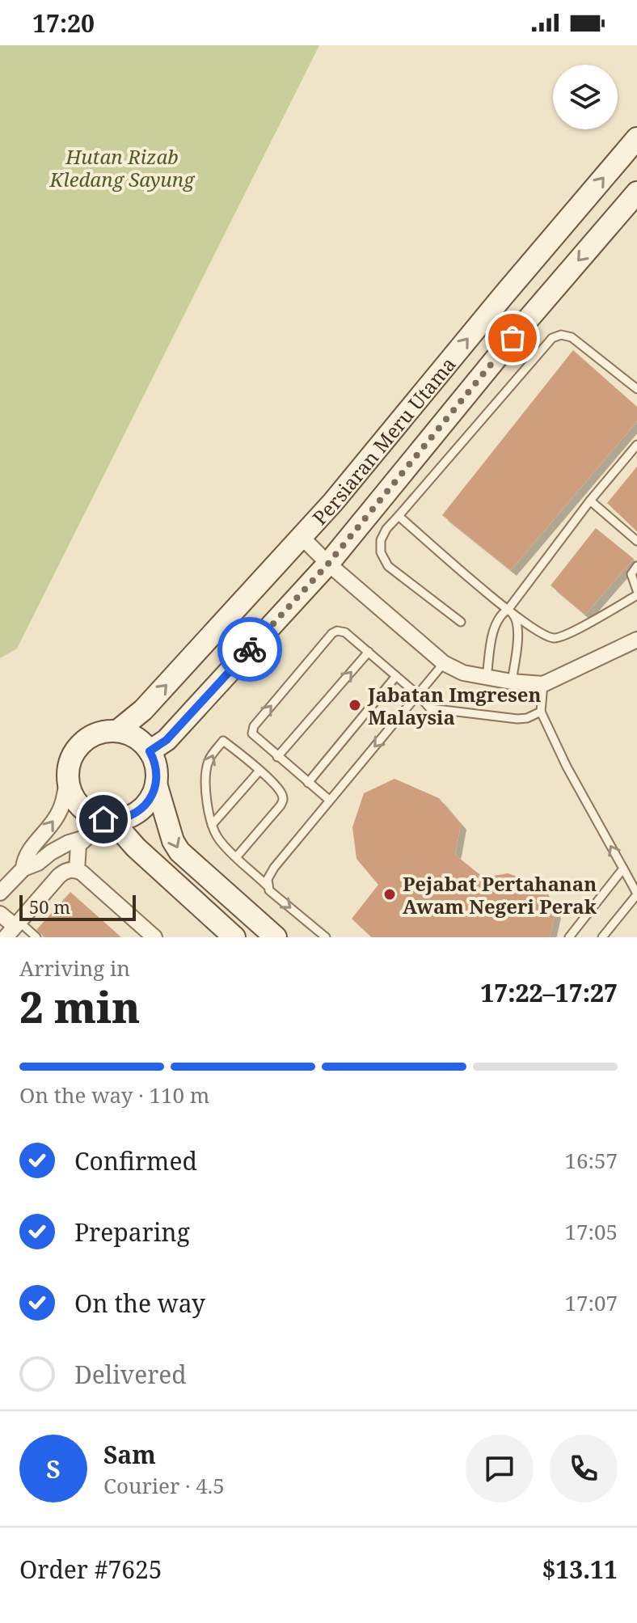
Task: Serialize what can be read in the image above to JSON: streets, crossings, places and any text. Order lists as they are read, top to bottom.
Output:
{
  "streets": {
    "main road": ["Persiaran Meru Utama"]
  },
  "parks": ["Hutan Rizab Kledang Sayung"],
  "places": ["Jabatan Imgresen Malaysia", "Pejabat Pertahanan Awam Negeri Perak"],
  "scale_bar": "50 m",
  "page": {
    "status": "17:20",
    "scale": "50 m",
    "heading": ["2 min", "Arriving in", "17:22–17:27"],
    "panel": [
      "Sam",
      "Courier · 4.5",
      "Order #7625",
      "$13.11"
    ],
    "bar": "On the way · 110 m",
    "list": [
      ["Confirmed", "16:57"],
      ["Preparing", "17:05"],
      ["On the way", "17:07"],
      "Delivered"
    ],
    "round": "S"
  }
}
